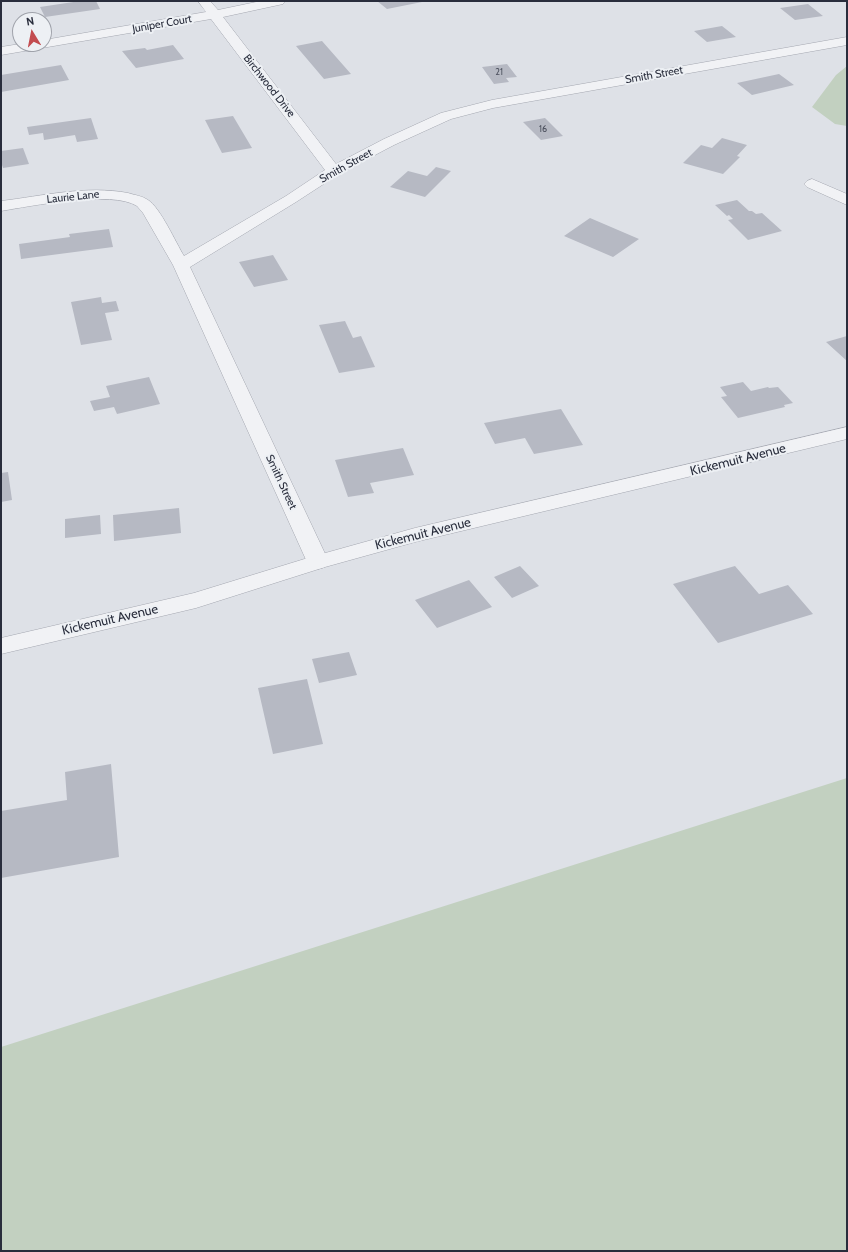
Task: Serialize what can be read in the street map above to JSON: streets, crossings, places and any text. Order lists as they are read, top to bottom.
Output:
{
  "streets": {
    "street": [
      "Juniper Court",
      "Smith Street",
      "Birchwood Drive",
      "Laurie Lane",
      "Kickemuit Avenue"
    ]
  },
  "crossings": [
    ["Juniper Court", "Birchwood Drive"],
    ["Smith Street", "Birchwood Drive"],
    ["Smith Street", "Laurie Lane"],
    ["Smith Street", "Kickemuit Avenue"]
  ],
  "house_numbers": ["21", "16"],
  "north": "top"
}
